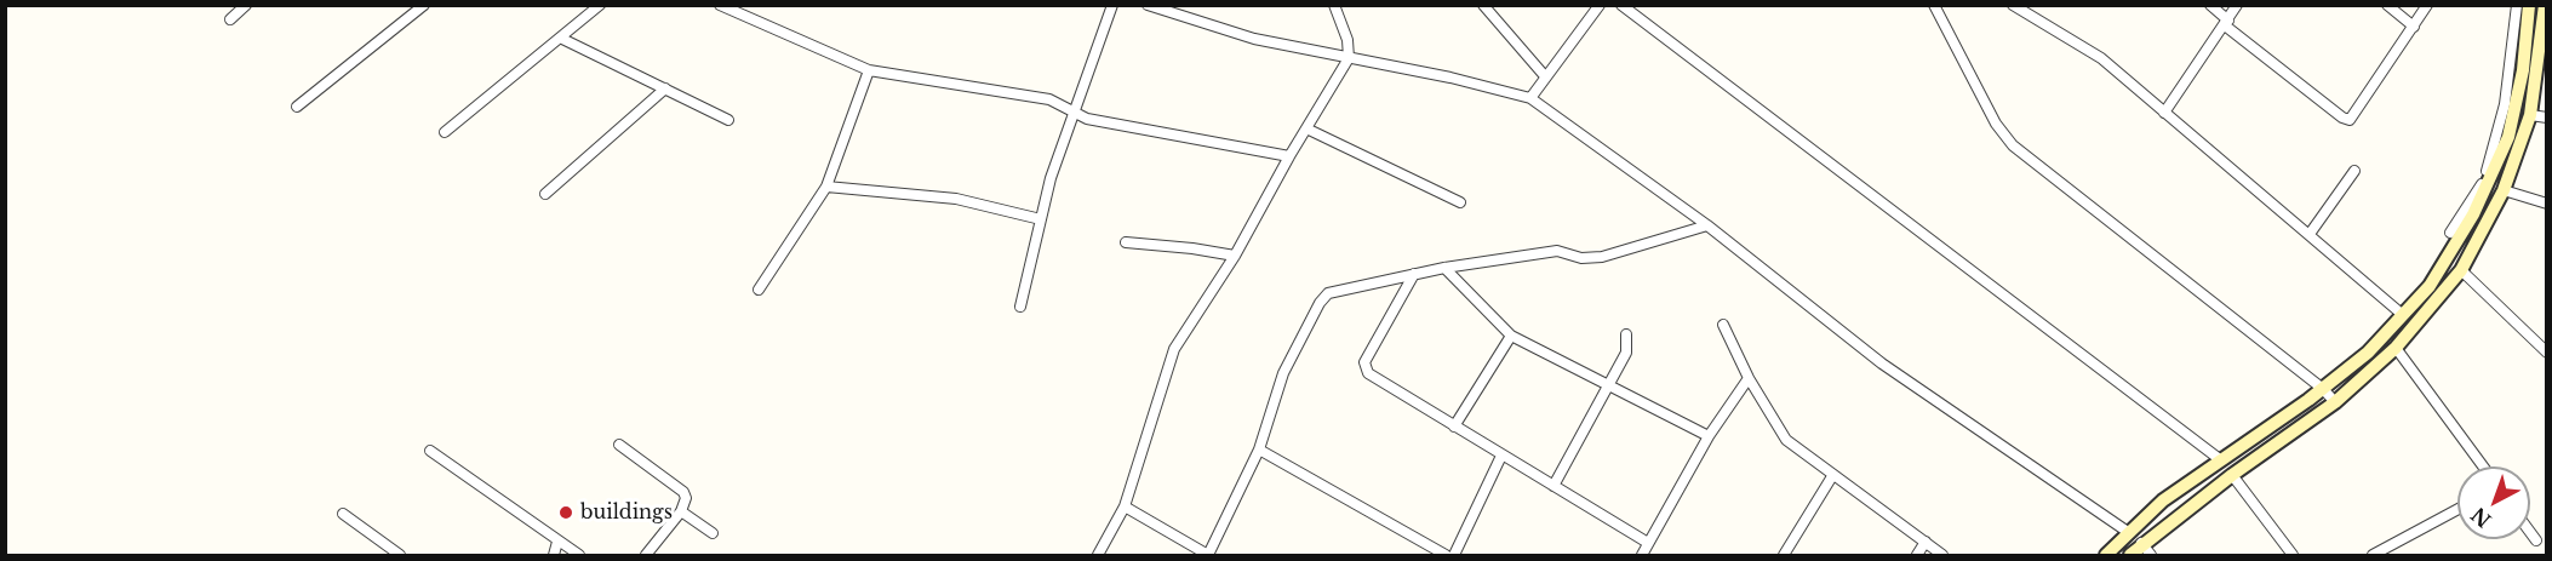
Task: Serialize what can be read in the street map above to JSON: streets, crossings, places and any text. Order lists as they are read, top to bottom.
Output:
{
  "places": ["buildings"],
  "north": "bottom left"
}
